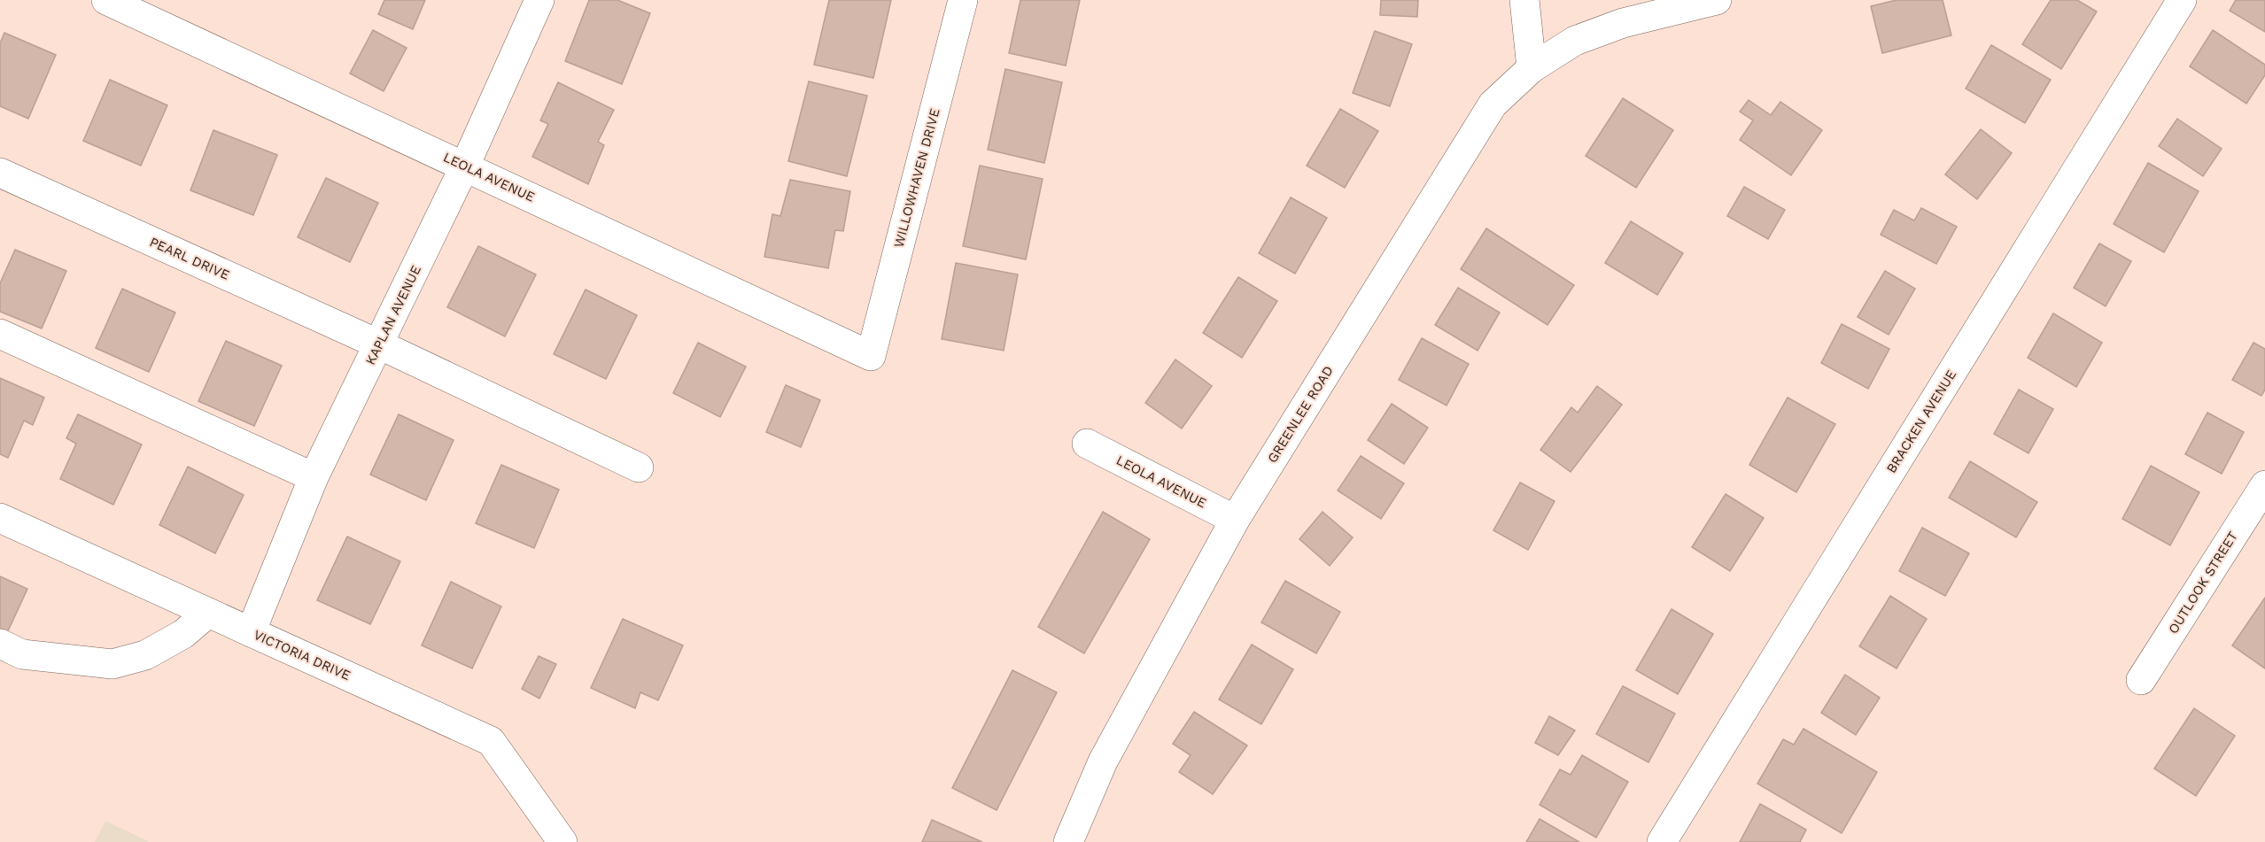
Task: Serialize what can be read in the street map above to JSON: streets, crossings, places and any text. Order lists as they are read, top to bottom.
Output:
{
  "streets": {
    "street": [
      "LEOLA AVENUE",
      "WILLOWHAVEN DRIVE",
      "PEARL DRIVE",
      "KAPLAN AVENUE",
      "GREENLEE ROAD",
      "BRACKEN AVENUE",
      "OUTLOOK STREET",
      "VICTORIA DRIVE"
    ]
  },
  "crossings": [
    ["LEOLA AVENUE", "WILLOWHAVEN DRIVE"],
    ["LEOLA AVENUE", "KAPLAN AVENUE"],
    ["LEOLA AVENUE", "GREENLEE ROAD"],
    ["PEARL DRIVE", "KAPLAN AVENUE"],
    ["KAPLAN AVENUE", "VICTORIA DRIVE"]
  ]
}
